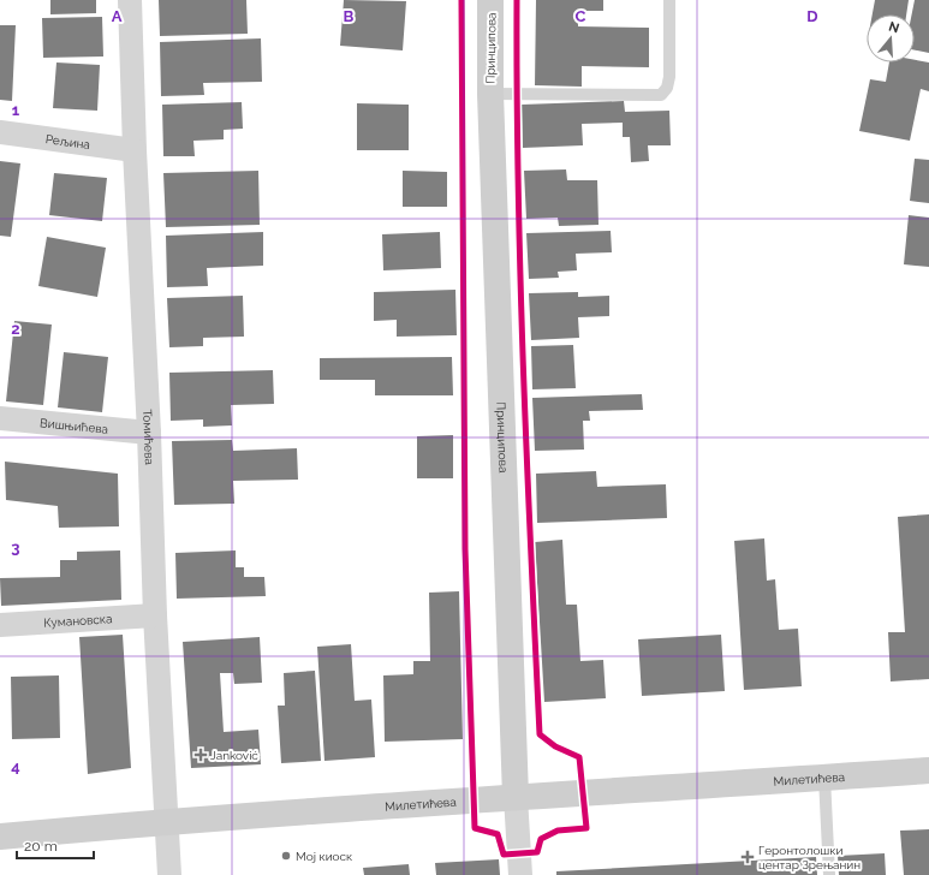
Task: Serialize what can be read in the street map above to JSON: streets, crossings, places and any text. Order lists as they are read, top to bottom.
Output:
{
  "streets": {
    "main road": ["Принципова", "Милетићева"],
    "street": [
      "Рељина",
      "Вишњићева",
      "Томићева",
      "Кумановска"
    ]
  },
  "crossings": [
    ["Принципова", "Милетићева"],
    ["Рељина", "Томићева"],
    ["Вишњићева", "Томићева"],
    ["Томићева", "Кумановска"],
    ["Томићева", "Милетићева"]
  ],
  "places": {
    "health": ["Janković", "Геронтолошки центар Зрењанин"],
    "other": ["Мој киоск"]
  },
  "scale_bar": "20 m",
  "north": "top",
  "grid": {
    "columns": [
      "A",
      "B",
      "C",
      "D"
    ],
    "rows": [
      "1",
      "2",
      "3",
      "4"
    ]
  }
}
